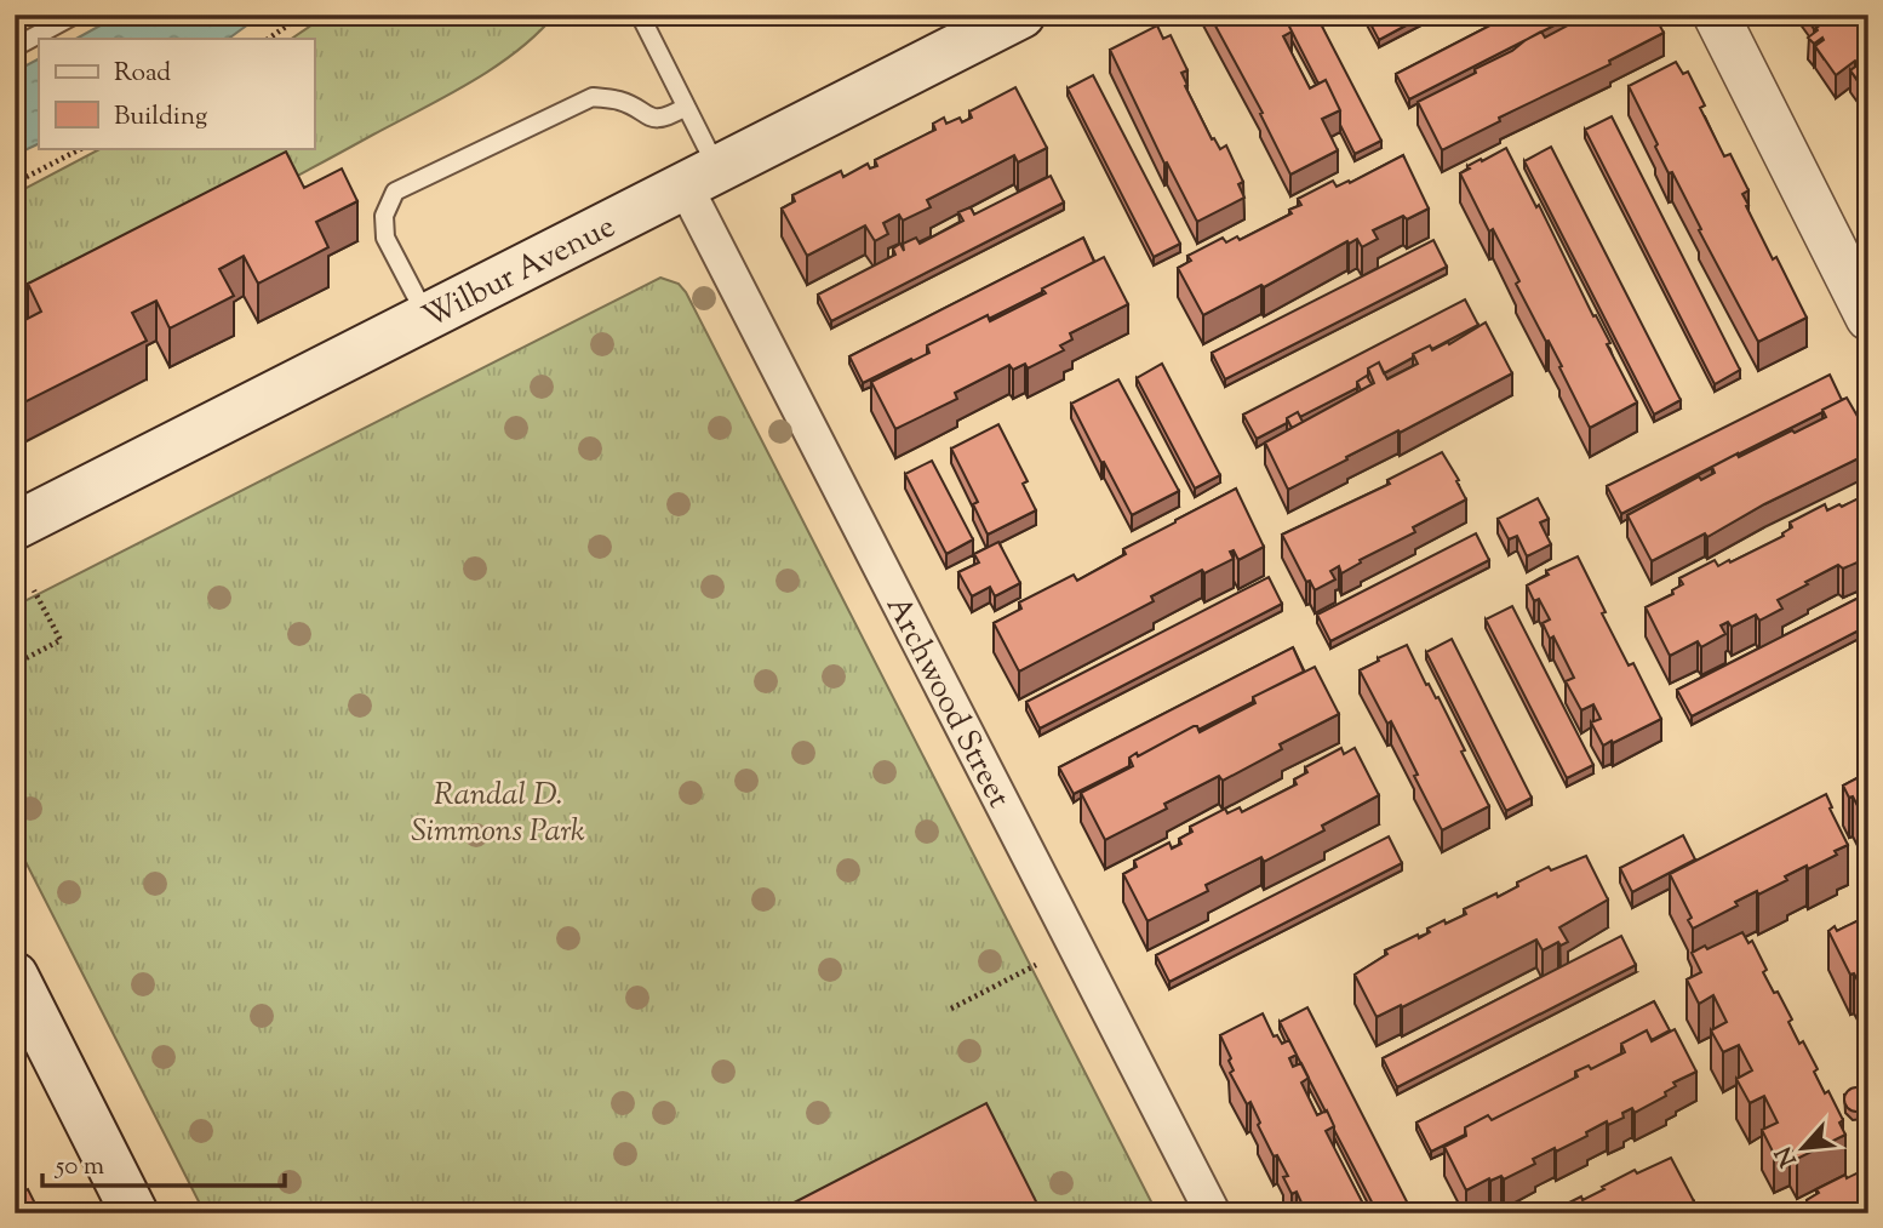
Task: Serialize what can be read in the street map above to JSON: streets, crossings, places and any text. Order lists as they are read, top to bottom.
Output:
{
  "streets": {
    "main road": ["Wilbur Avenue"],
    "street": ["Archwood Street"]
  },
  "crossings": [
    ["Wilbur Avenue", "Archwood Street"]
  ],
  "parks": ["Randal D. Simmons Park"],
  "legend": ["Road", "Building"],
  "scale_bar": "50 m",
  "north": "bottom left"
}
